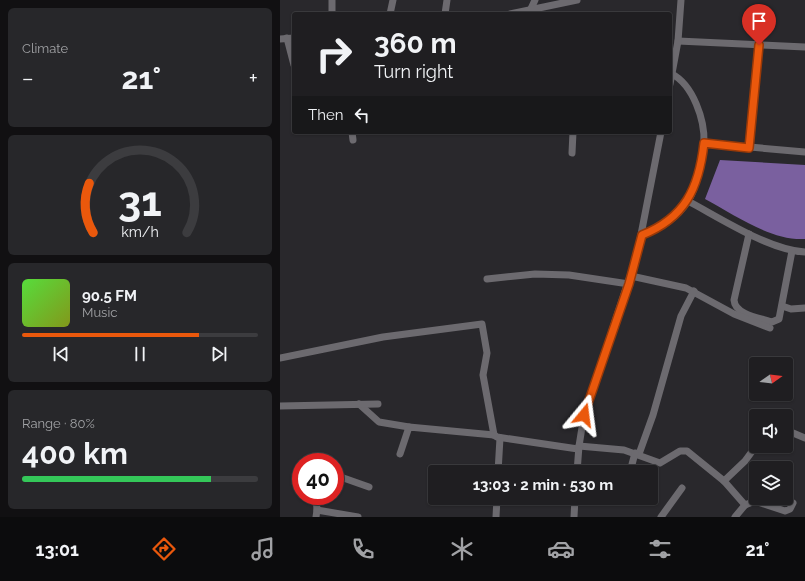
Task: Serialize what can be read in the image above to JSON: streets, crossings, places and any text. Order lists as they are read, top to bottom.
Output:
{
  "north": "right",
  "page": {
    "tile": [
      "Climate",
      ["Range · 80%", "400 km"]
    ],
    "turn": ["360 m", "Turn right"],
    "heat": ["−", "21°", "+"],
    "then": "Then",
    "song": ["90.5 FM", "Music"],
    "limit": "40",
    "trip": "13:03 · 2 min · 530 m",
    "tabs": ["13:01", "21°"],
    "gauge": ["31", "km/h"]
  }
}
